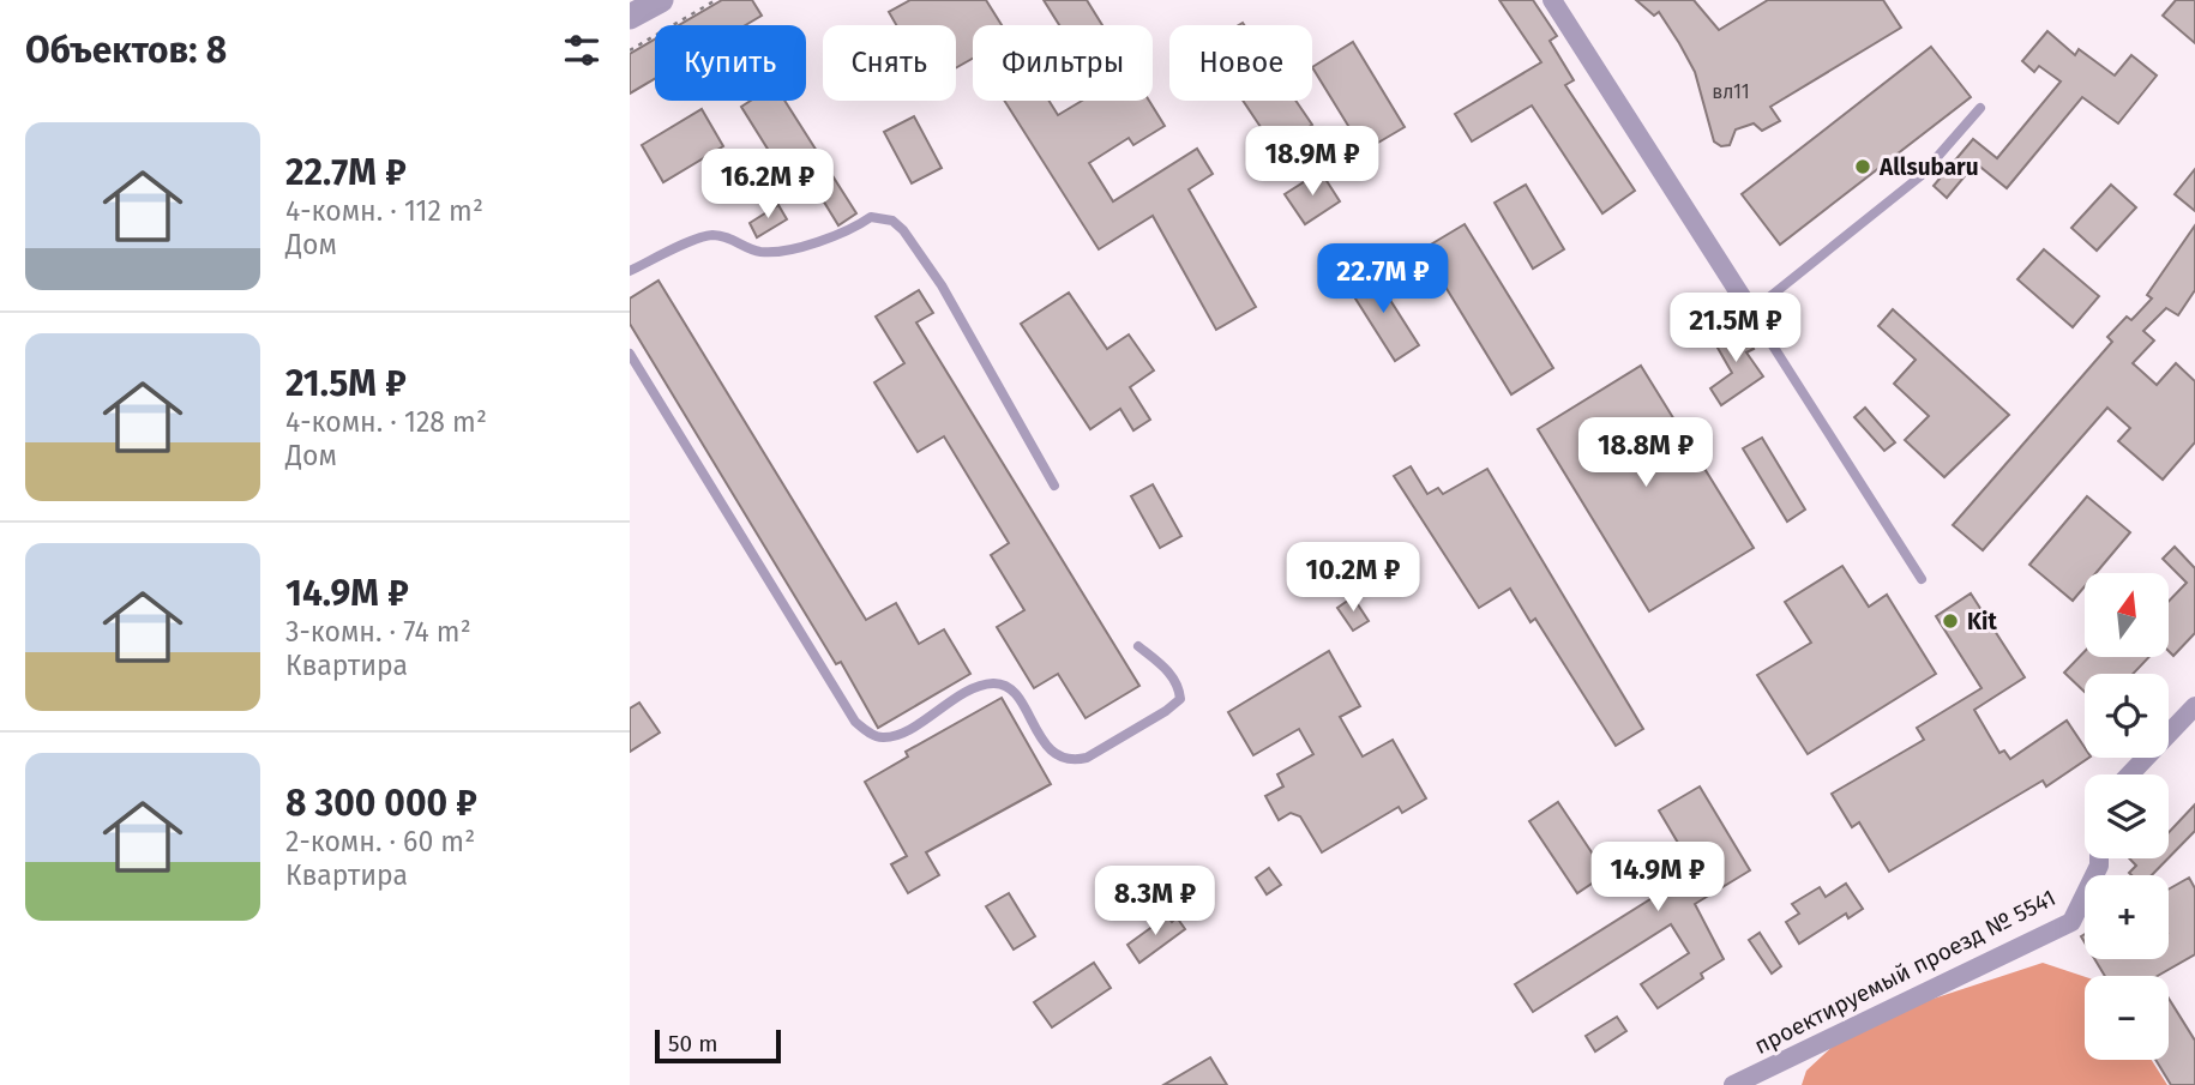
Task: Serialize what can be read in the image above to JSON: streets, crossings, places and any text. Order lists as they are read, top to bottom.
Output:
{
  "streets": {
    "street": ["проектируемый проезд № 5541"]
  },
  "places": ["Allsubaru", "Kit"],
  "house_numbers": ["вл11"],
  "scale_bar": "50 m",
  "north": "top",
  "page": {
    "heading": "Объектов: 8",
    "chip": [
      "Купить",
      "Снять",
      "Фильтры",
      "Новое"
    ],
    "list": [
      {
        "name": "22.7M ₽",
        "note": "4-комн. · 112 m² · Дом"
      },
      {
        "name": "21.5M ₽",
        "note": "4-комн. · 128 m² · Дом"
      },
      {
        "name": "14.9M ₽",
        "note": "3-комн. · 74 m² · Квартира"
      },
      {
        "name": "8 300 000 ₽",
        "note": "2-комн. · 60 m² · Квартира"
      }
    ],
    "price": [
      "18.9M ₽",
      "16.2M ₽",
      "22.7M ₽",
      "21.5M ₽",
      "18.8M ₽",
      "10.2M ₽",
      "14.9M ₽",
      "8.3M ₽"
    ],
    "map_buttons": ["+", "−"],
    "scale": "50 m"
  }
}
